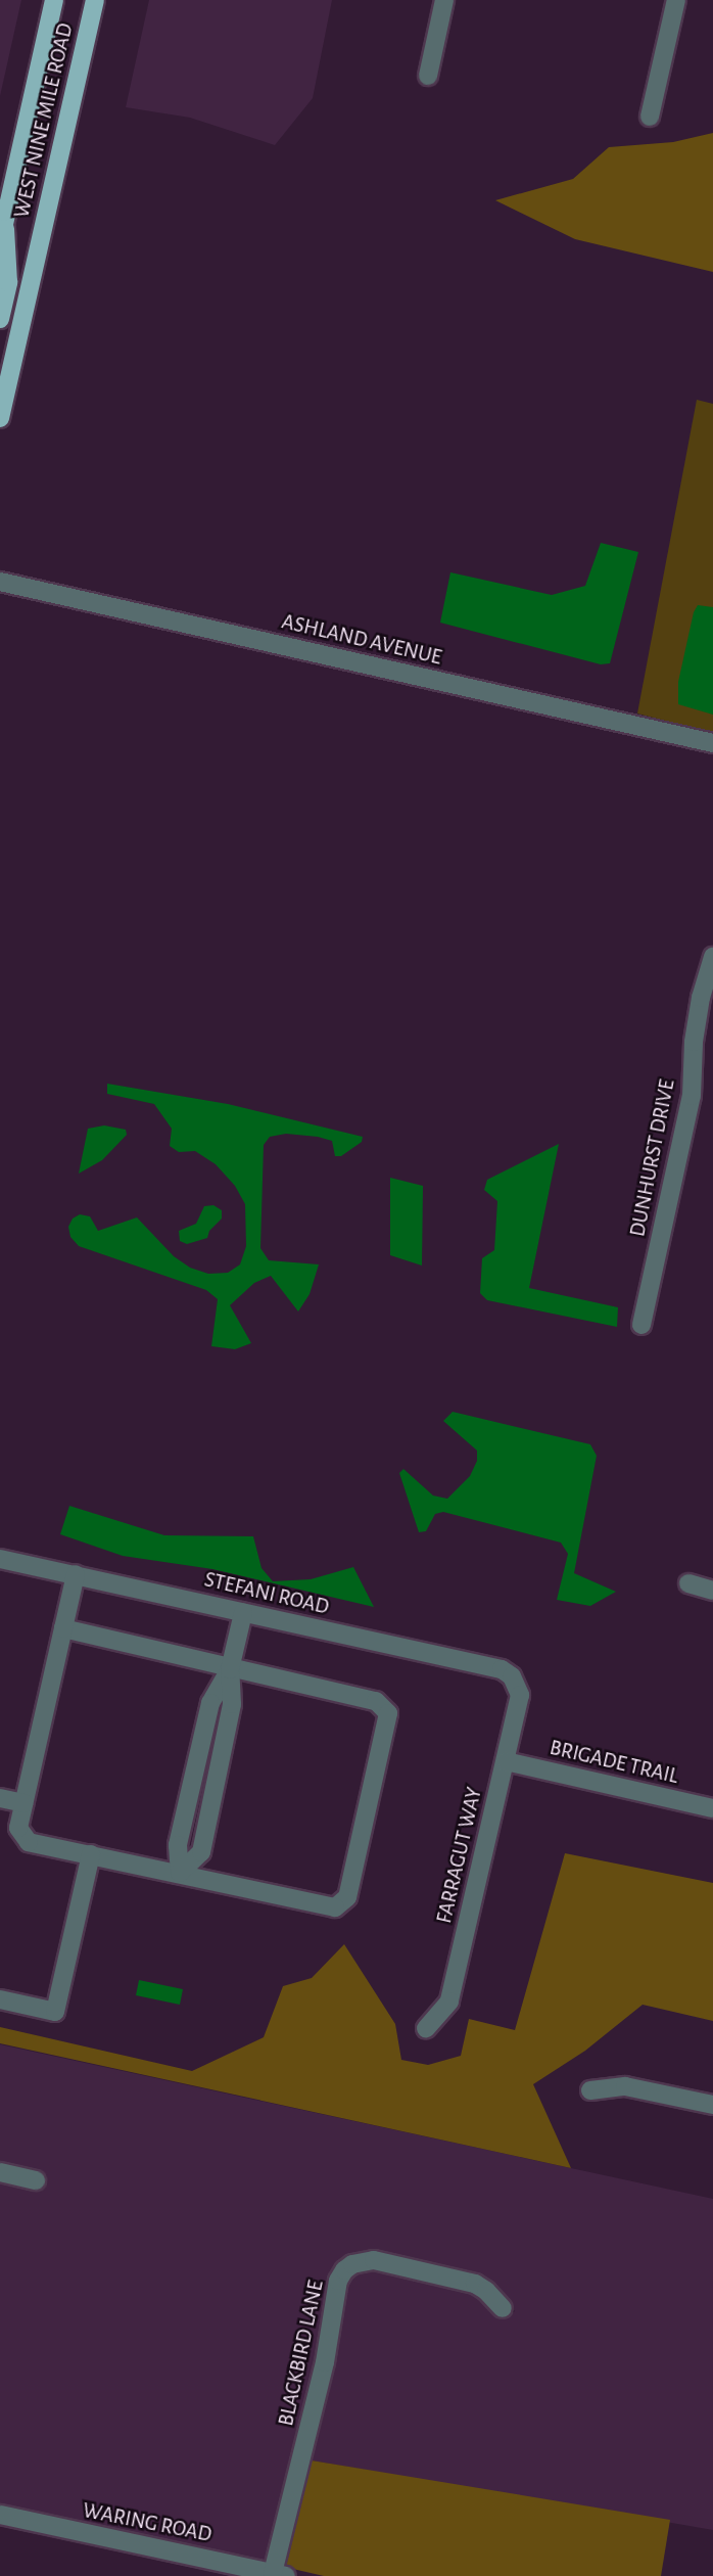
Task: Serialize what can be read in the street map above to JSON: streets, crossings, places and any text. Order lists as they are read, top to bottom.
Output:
{
  "streets": {
    "main road": ["WEST NINE MILE ROAD"],
    "street": [
      "ASHLAND AVENUE",
      "DUNHURST DRIVE",
      "STEFANI ROAD",
      "BRIGADE TRAIL",
      "FARRAGUT WAY",
      "BLACKBIRD LANE",
      "WARING ROAD"
    ]
  },
  "crossings": [
    ["STEFANI ROAD", "FARRAGUT WAY"],
    ["BRIGADE TRAIL", "FARRAGUT WAY"],
    ["BLACKBIRD LANE", "WARING ROAD"]
  ]
}
